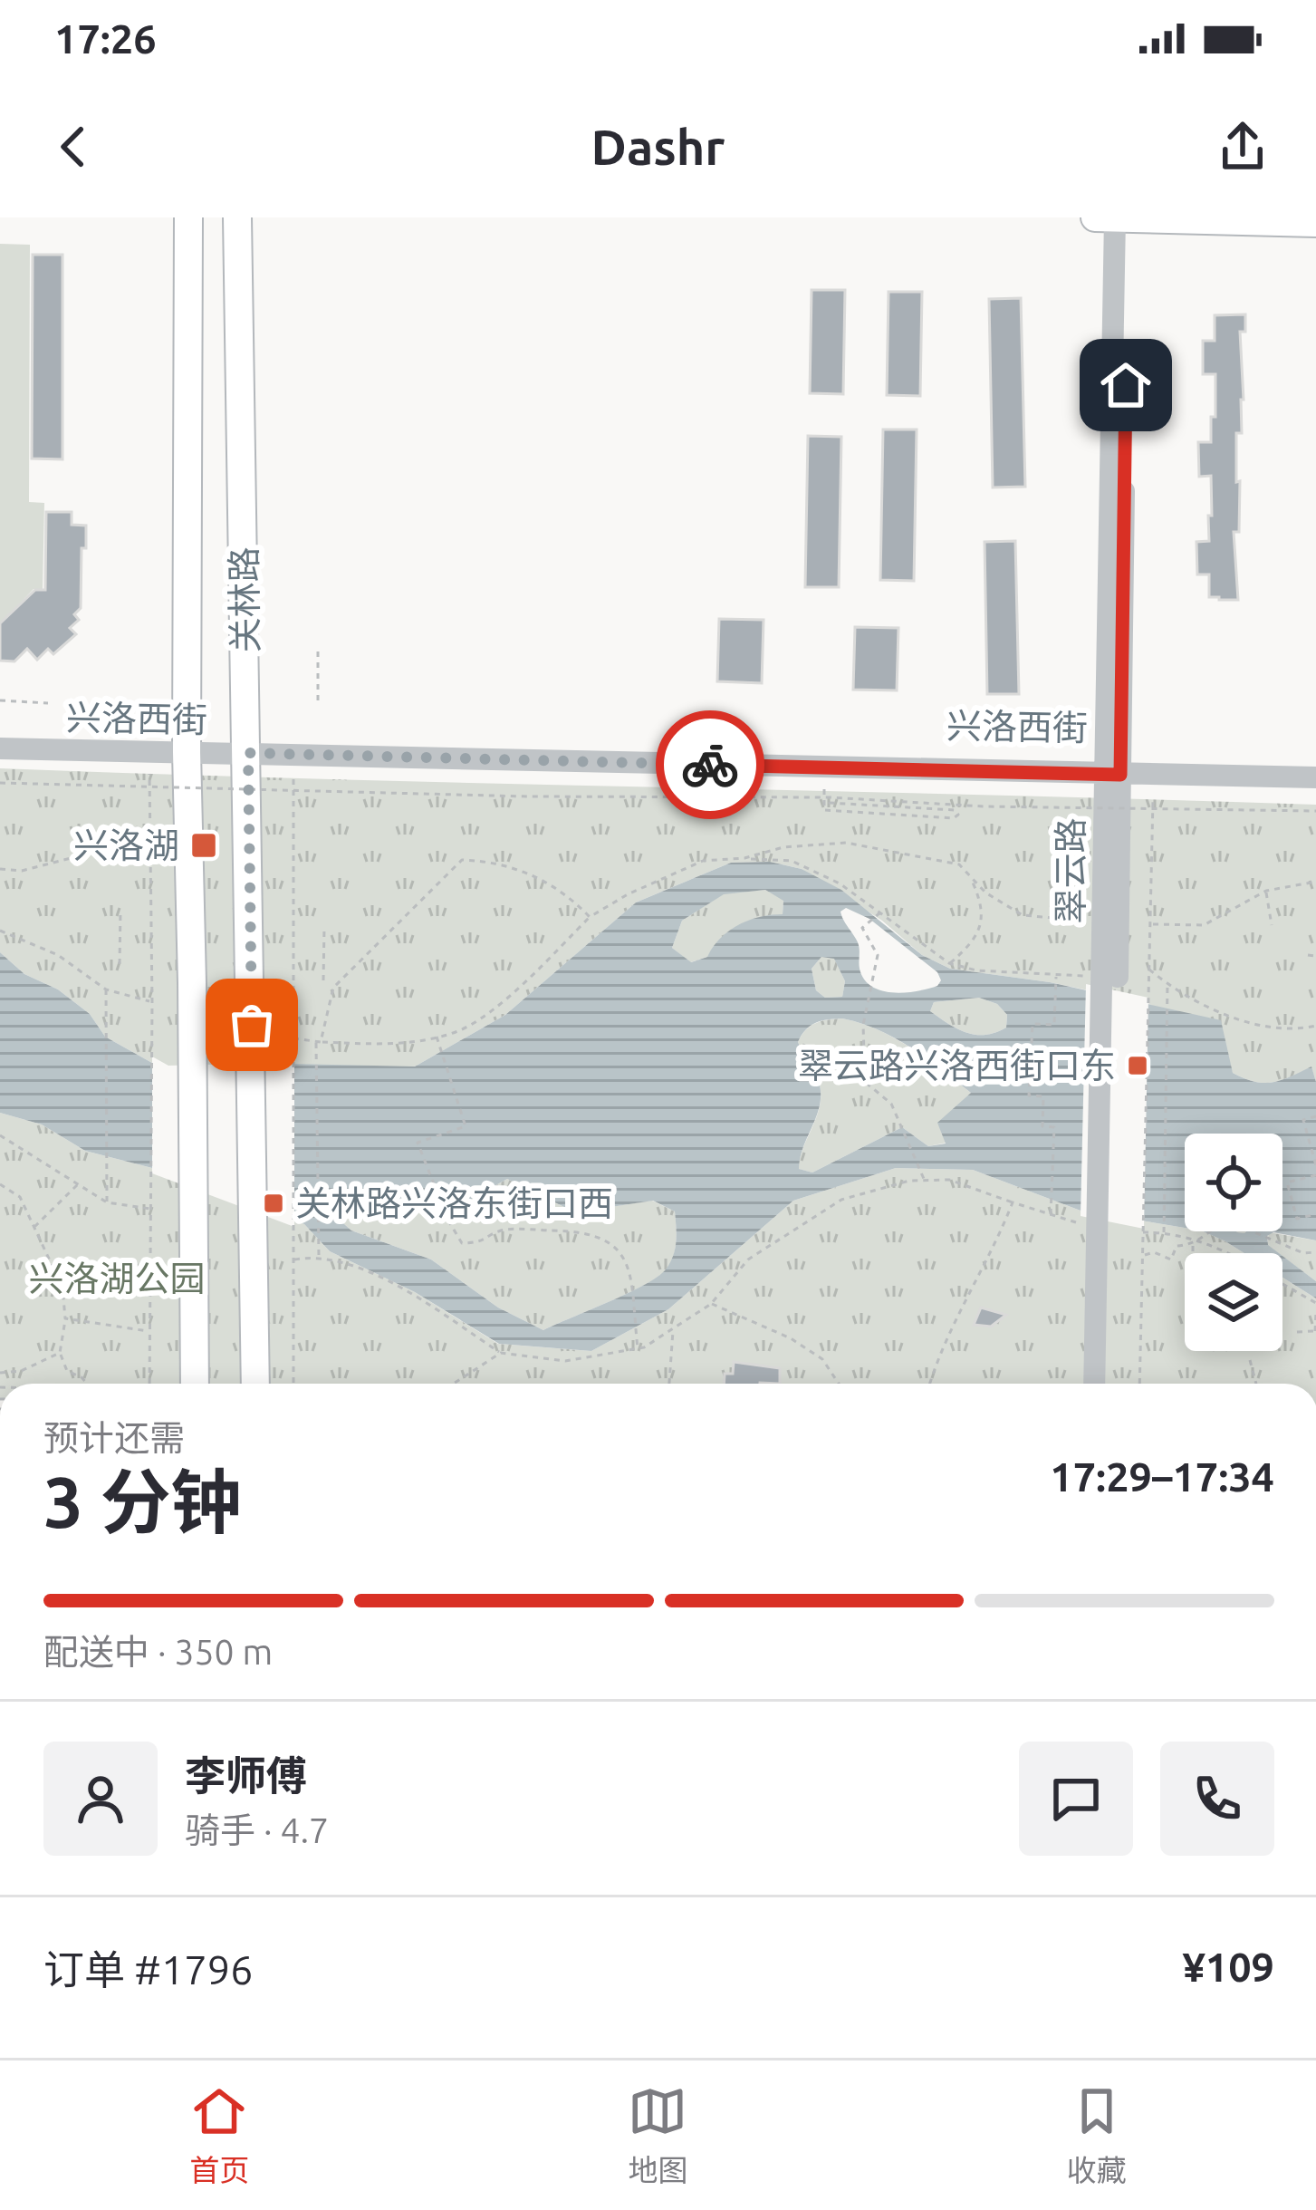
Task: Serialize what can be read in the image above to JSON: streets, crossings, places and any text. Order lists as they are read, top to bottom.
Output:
{
  "streets": {
    "main road": ["关林路"],
    "street": ["兴洛西街", "翠云路"]
  },
  "crossings": [
    ["关林路", "兴洛西街"],
    ["兴洛西街", "翠云路"]
  ],
  "parks": ["兴洛湖公园"],
  "places": {
    "transit": ["兴洛湖", "翠云路兴洛西街口东", "关林路兴洛东街口西"]
  },
  "page": {
    "status": "17:26",
    "header": "Dashr",
    "heading": ["3 分钟", "预计还需", "17:29–17:34"],
    "panel": [
      "李师傅",
      "骑手 · 4.7",
      "订单 #1796",
      "¥109"
    ],
    "bar": "配送中 · 350 m",
    "tabs": ["首页", "地图", "收藏"]
  }
}
